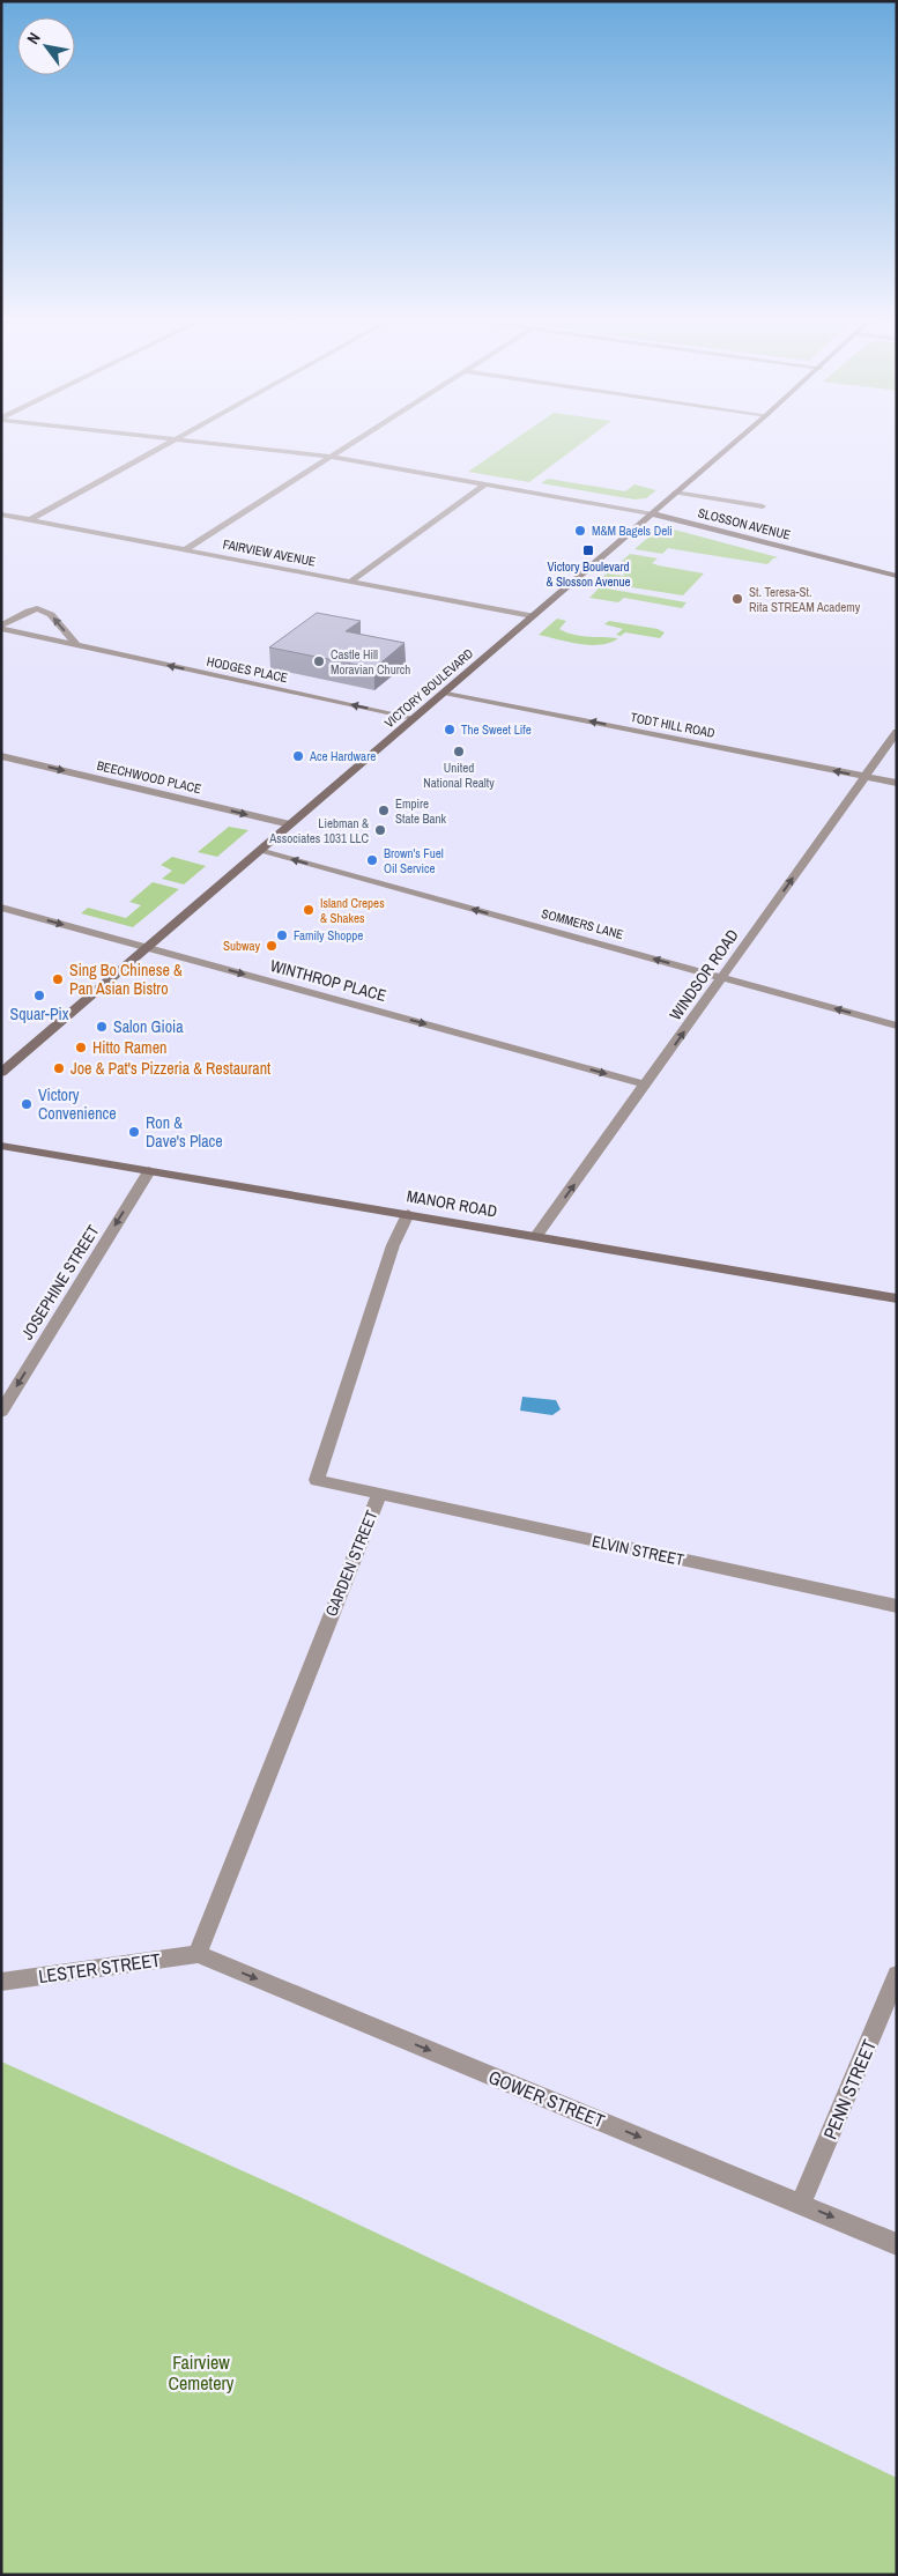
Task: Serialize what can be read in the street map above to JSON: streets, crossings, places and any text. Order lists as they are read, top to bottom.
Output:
{
  "streets": {
    "main road": ["SLOSSON AVENUE", "VICTORY BOULEVARD", "MANOR ROAD"],
    "street": [
      "FAIRVIEW AVENUE",
      "HODGES PLACE",
      "TODT HILL ROAD",
      "BEECHWOOD PLACE",
      "SOMMERS LANE",
      "WINDSOR ROAD",
      "WINTHROP PLACE",
      "JOSEPHINE STREET",
      "ELVIN STREET",
      "GARDEN STREET",
      "LESTER STREET",
      "PENN STREET",
      "GOWER STREET"
    ]
  },
  "crossings": [
    ["SLOSSON AVENUE", "VICTORY BOULEVARD"],
    ["FAIRVIEW AVENUE", "VICTORY BOULEVARD"],
    ["HODGES PLACE", "VICTORY BOULEVARD"],
    ["VICTORY BOULEVARD", "TODT HILL ROAD"],
    ["VICTORY BOULEVARD", "BEECHWOOD PLACE"],
    ["VICTORY BOULEVARD", "SOMMERS LANE"],
    ["VICTORY BOULEVARD", "WINTHROP PLACE"],
    ["TODT HILL ROAD", "WINDSOR ROAD"],
    ["SOMMERS LANE", "WINDSOR ROAD"],
    ["WINDSOR ROAD", "WINTHROP PLACE"],
    ["WINDSOR ROAD", "MANOR ROAD"],
    ["MANOR ROAD", "JOSEPHINE STREET"],
    ["MANOR ROAD", "GARDEN STREET"],
    ["ELVIN STREET", "GARDEN STREET"],
    ["GARDEN STREET", "LESTER STREET"],
    ["GARDEN STREET", "GOWER STREET"],
    ["LESTER STREET", "GOWER STREET"],
    ["PENN STREET", "GOWER STREET"]
  ],
  "one_way": [
    "HODGES PLACE",
    "TODT HILL ROAD",
    "BEECHWOOD PLACE",
    "SOMMERS LANE",
    "WINDSOR ROAD",
    "WINTHROP PLACE",
    "JOSEPHINE STREET",
    "GOWER STREET"
  ],
  "parks": ["Fairview Cemetery"],
  "places": {
    "other": [
      "M&M Bagels Deli",
      "St. Teresa-St. Rita STREAM Academy",
      "Castle Hill Moravian Church",
      "The Sweet Life",
      "United National Realty",
      "Ace Hardware",
      "Empire State Bank",
      "Liebman & Associates 1031 LLC",
      "Brown's Fuel Oil Service",
      "Island Crepes & Shakes",
      "Family Shoppe",
      "Subway",
      "Sing Bo Chinese & Pan Asian Bistro",
      "Squar-Pix",
      "Salon Gioia",
      "Hitto Ramen",
      "Joe & Pat's Pizzeria & Restaurant",
      "Victory Convenience",
      "Ron & Dave's Place"
    ],
    "transit": ["Victory Boulevard & Slosson Avenue"]
  },
  "north": "top left"
}
